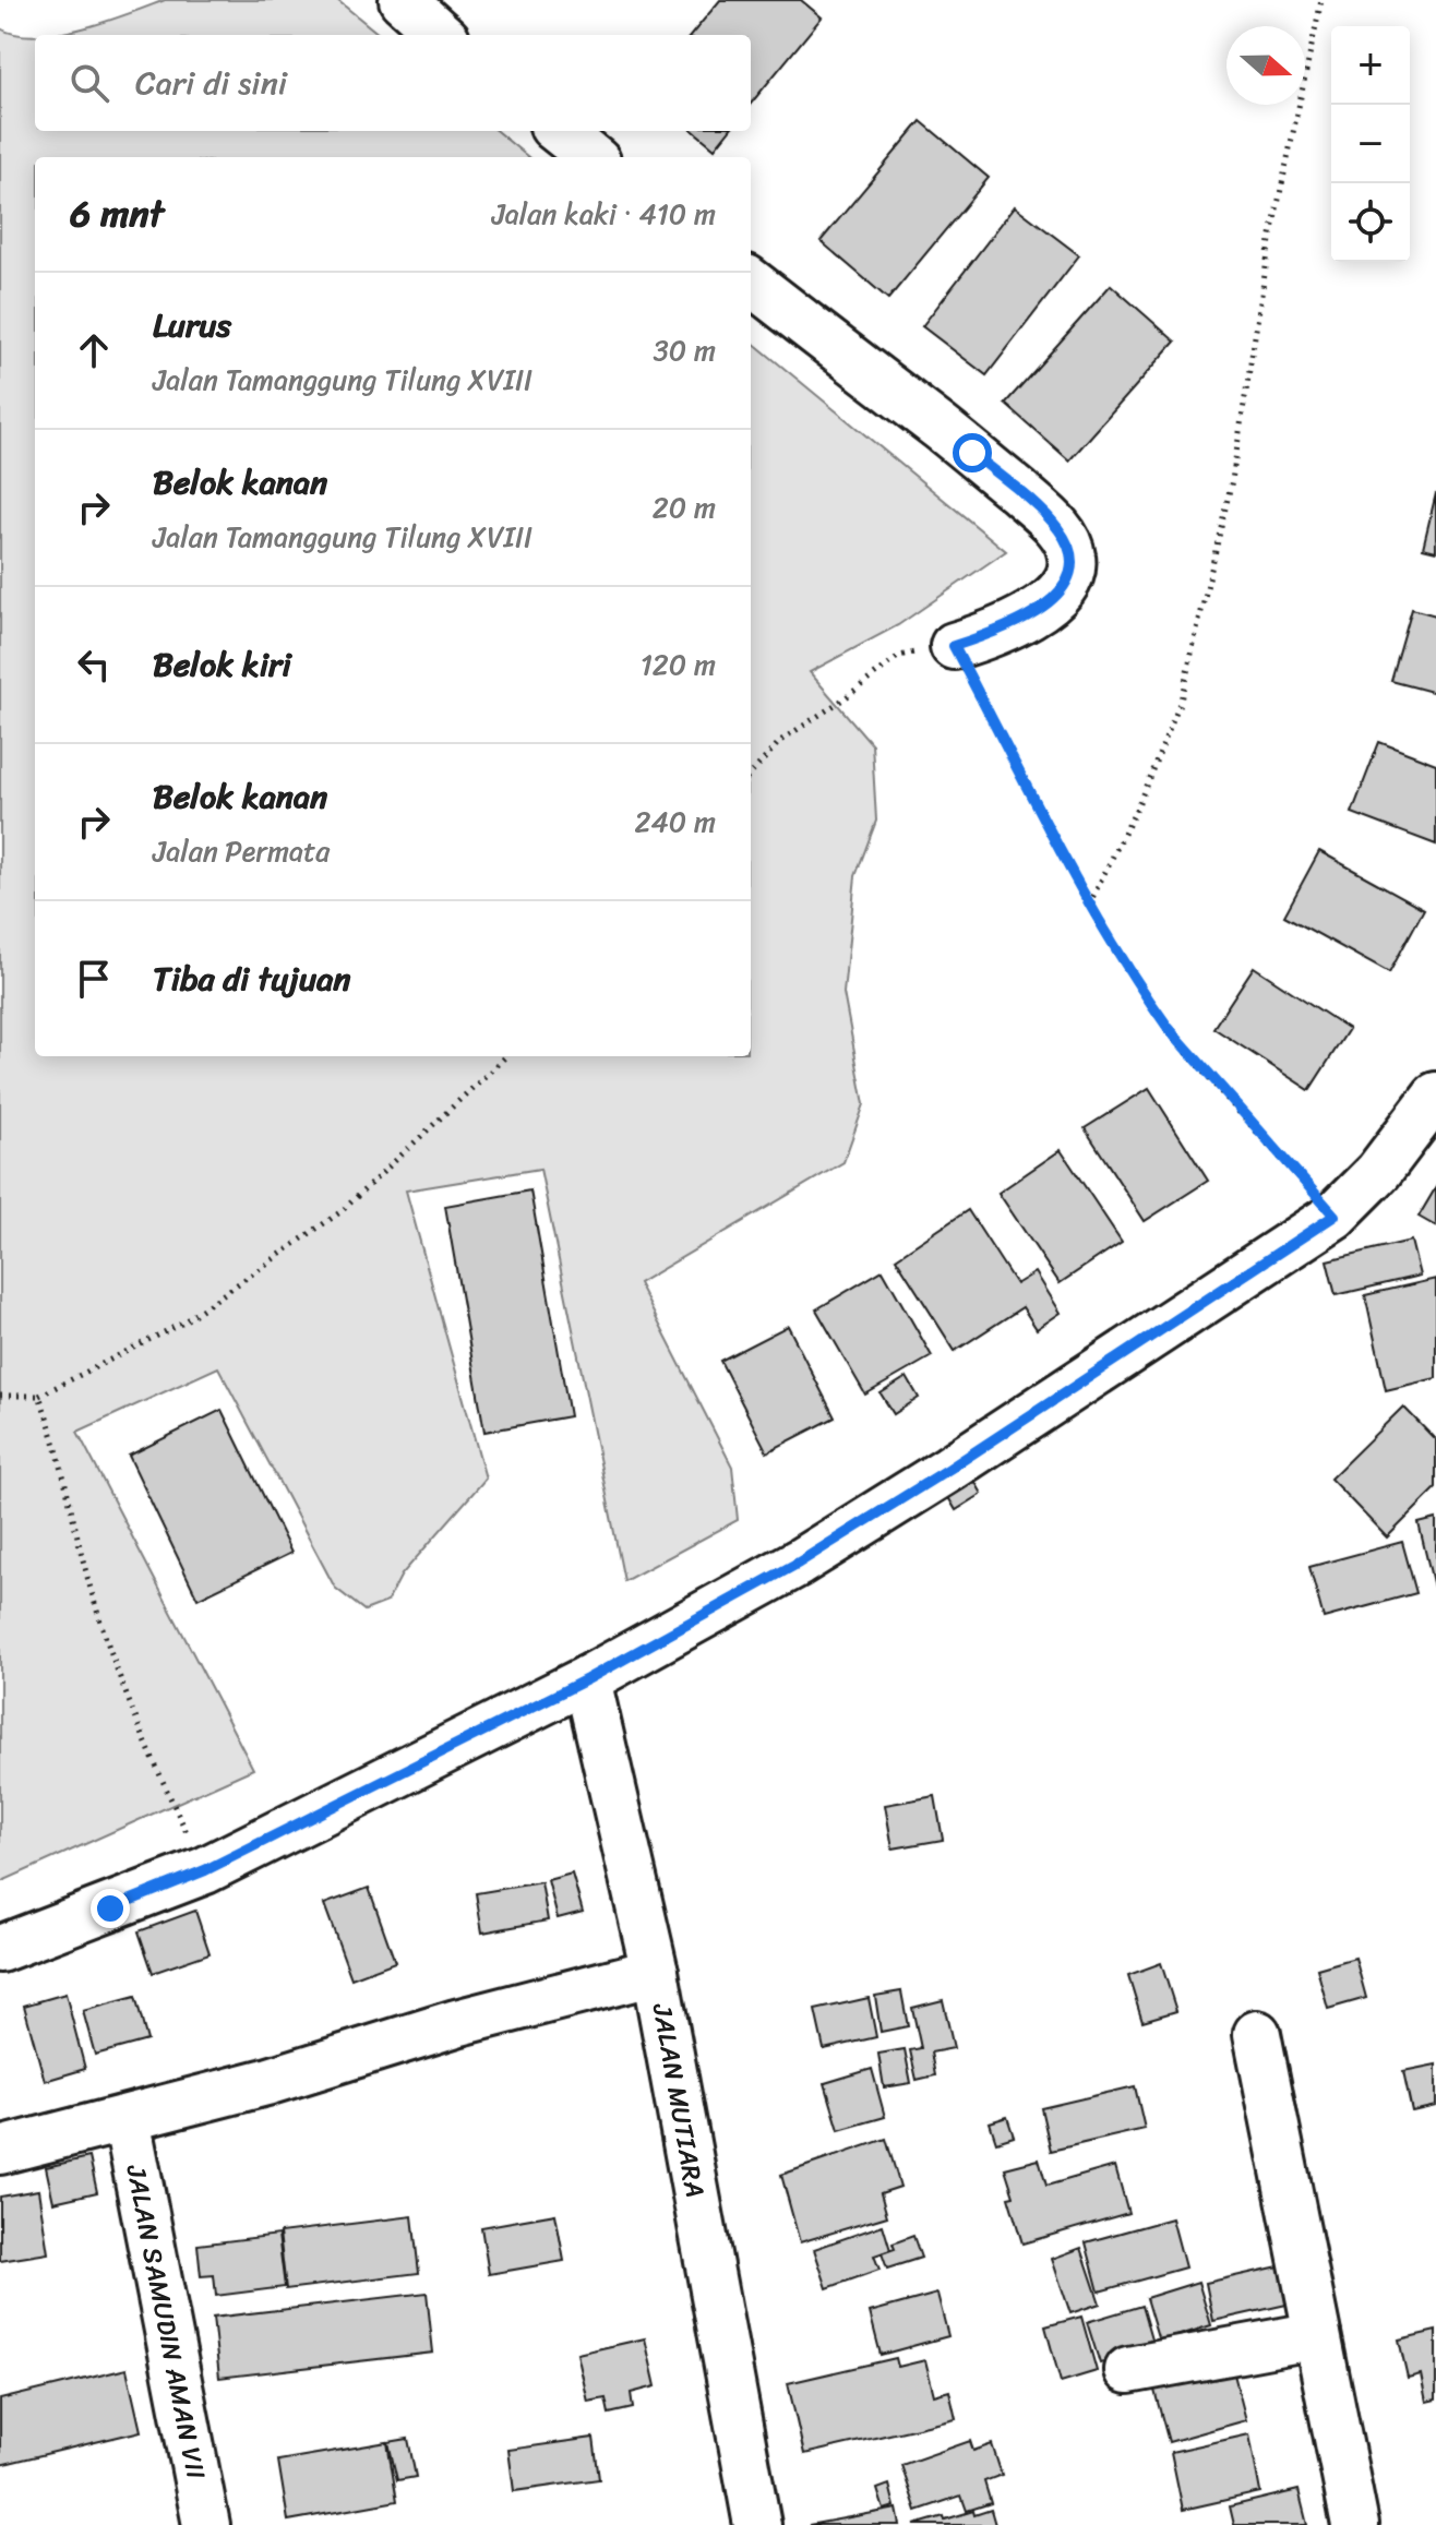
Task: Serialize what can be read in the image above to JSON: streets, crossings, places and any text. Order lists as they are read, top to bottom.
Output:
{
  "streets": {
    "street": ["JALAN MUTIARA", "JALAN SAMUDIN AMAN VII"]
  },
  "north": "right",
  "page": {
    "map_buttons": ["+", "−"],
    "search": "Cari di sini",
    "heading": ["6 mnt", "Jalan kaki · 410 m"],
    "list": [
      ["Lurus", "Jalan Tamanggung Tilung XVIII", "30 m"],
      ["Belok kanan", "Jalan Tamanggung Tilung XVIII", "20 m"],
      ["Belok kiri", "120 m"],
      ["Belok kanan", "Jalan Permata", "240 m"],
      "Tiba di tujuan"
    ]
  }
}
